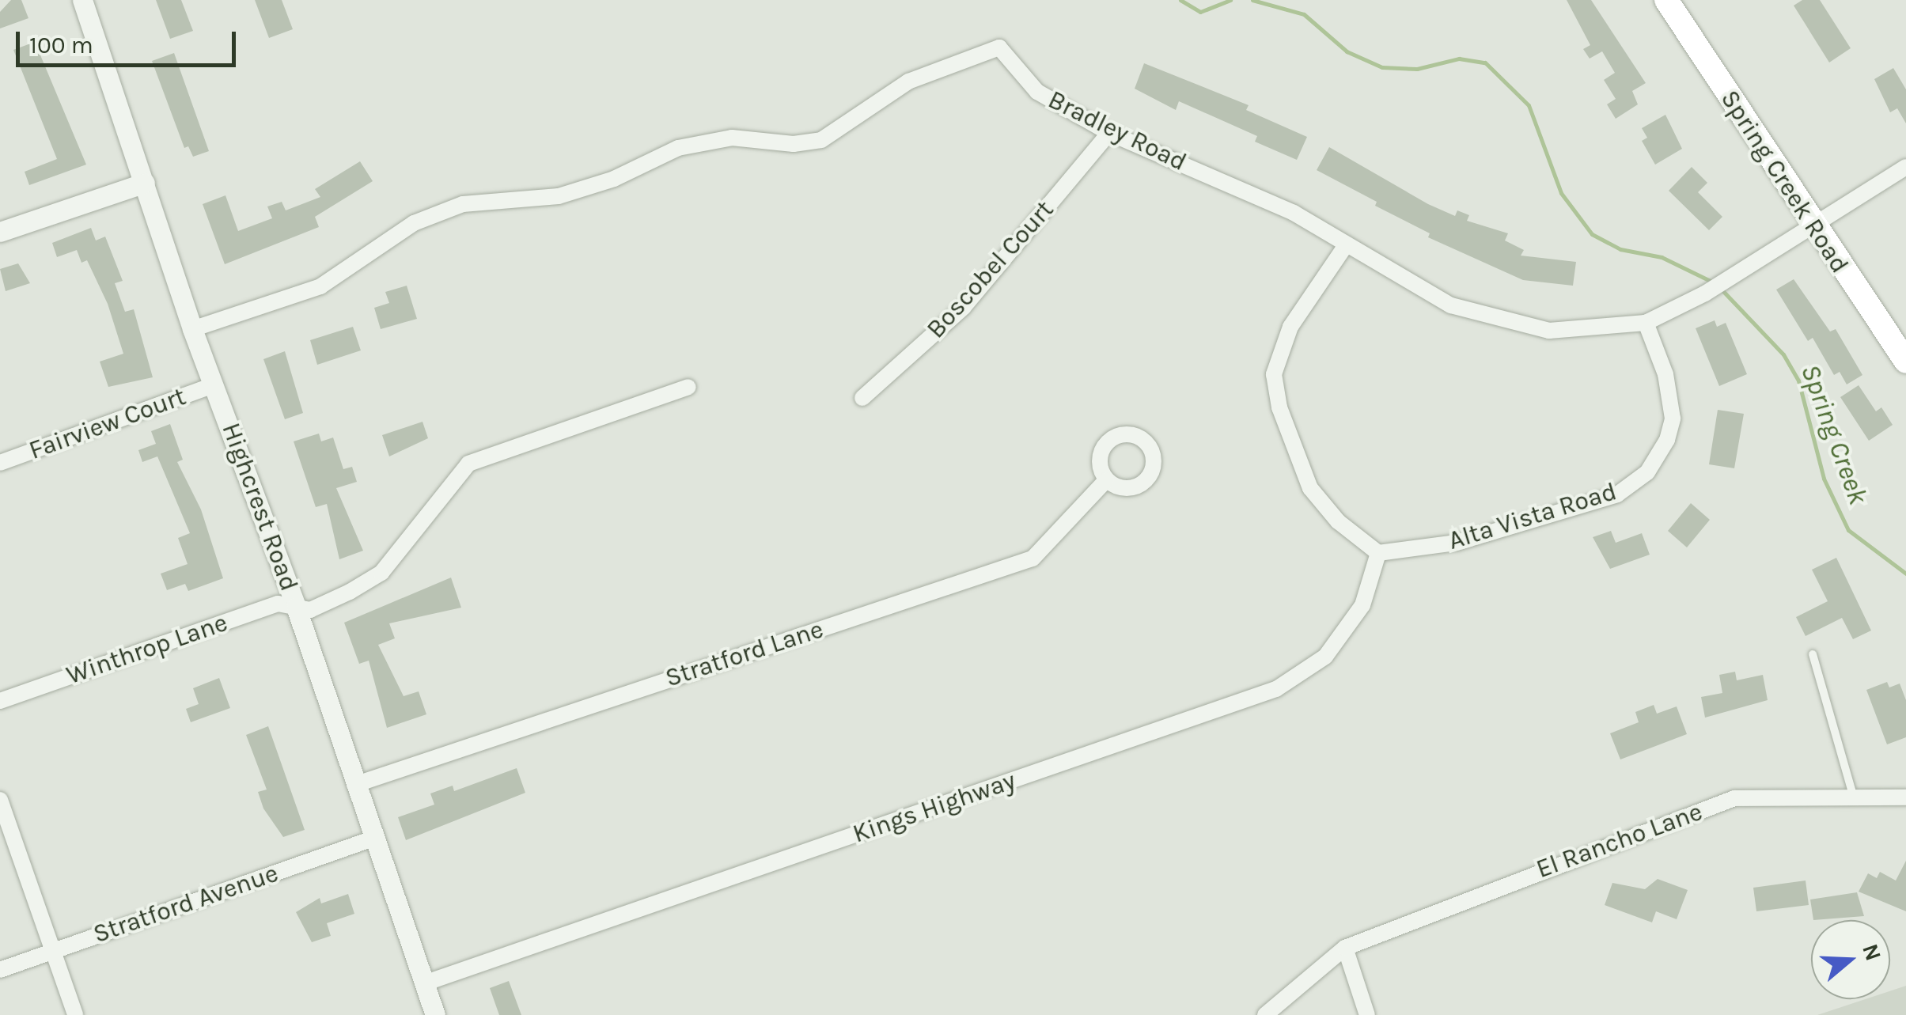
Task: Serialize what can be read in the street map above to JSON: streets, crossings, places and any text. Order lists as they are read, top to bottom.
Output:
{
  "streets": {
    "main road": ["Spring Creek Road"],
    "street": [
      "Bradley Road",
      "Boscobel Court",
      "Fairview Court",
      "Highcrest Road",
      "Alta Vista Road",
      "Winthrop Lane",
      "Stratford Lane",
      "Kings Highway",
      "El Rancho Lane",
      "Stratford Avenue"
    ]
  },
  "crossings": [
    ["Bradley Road", "Spring Creek Road"],
    ["Bradley Road", "Boscobel Court"],
    ["Bradley Road", "Highcrest Road"],
    ["Bradley Road", "Alta Vista Road"],
    ["Fairview Court", "Highcrest Road"],
    ["Highcrest Road", "Winthrop Lane"],
    ["Highcrest Road", "Stratford Lane"],
    ["Highcrest Road", "Kings Highway"],
    ["Highcrest Road", "Stratford Avenue"],
    ["Alta Vista Road", "Kings Highway"]
  ],
  "water": ["Spring Creek"],
  "scale_bar": "100 m",
  "north": "right"
}
